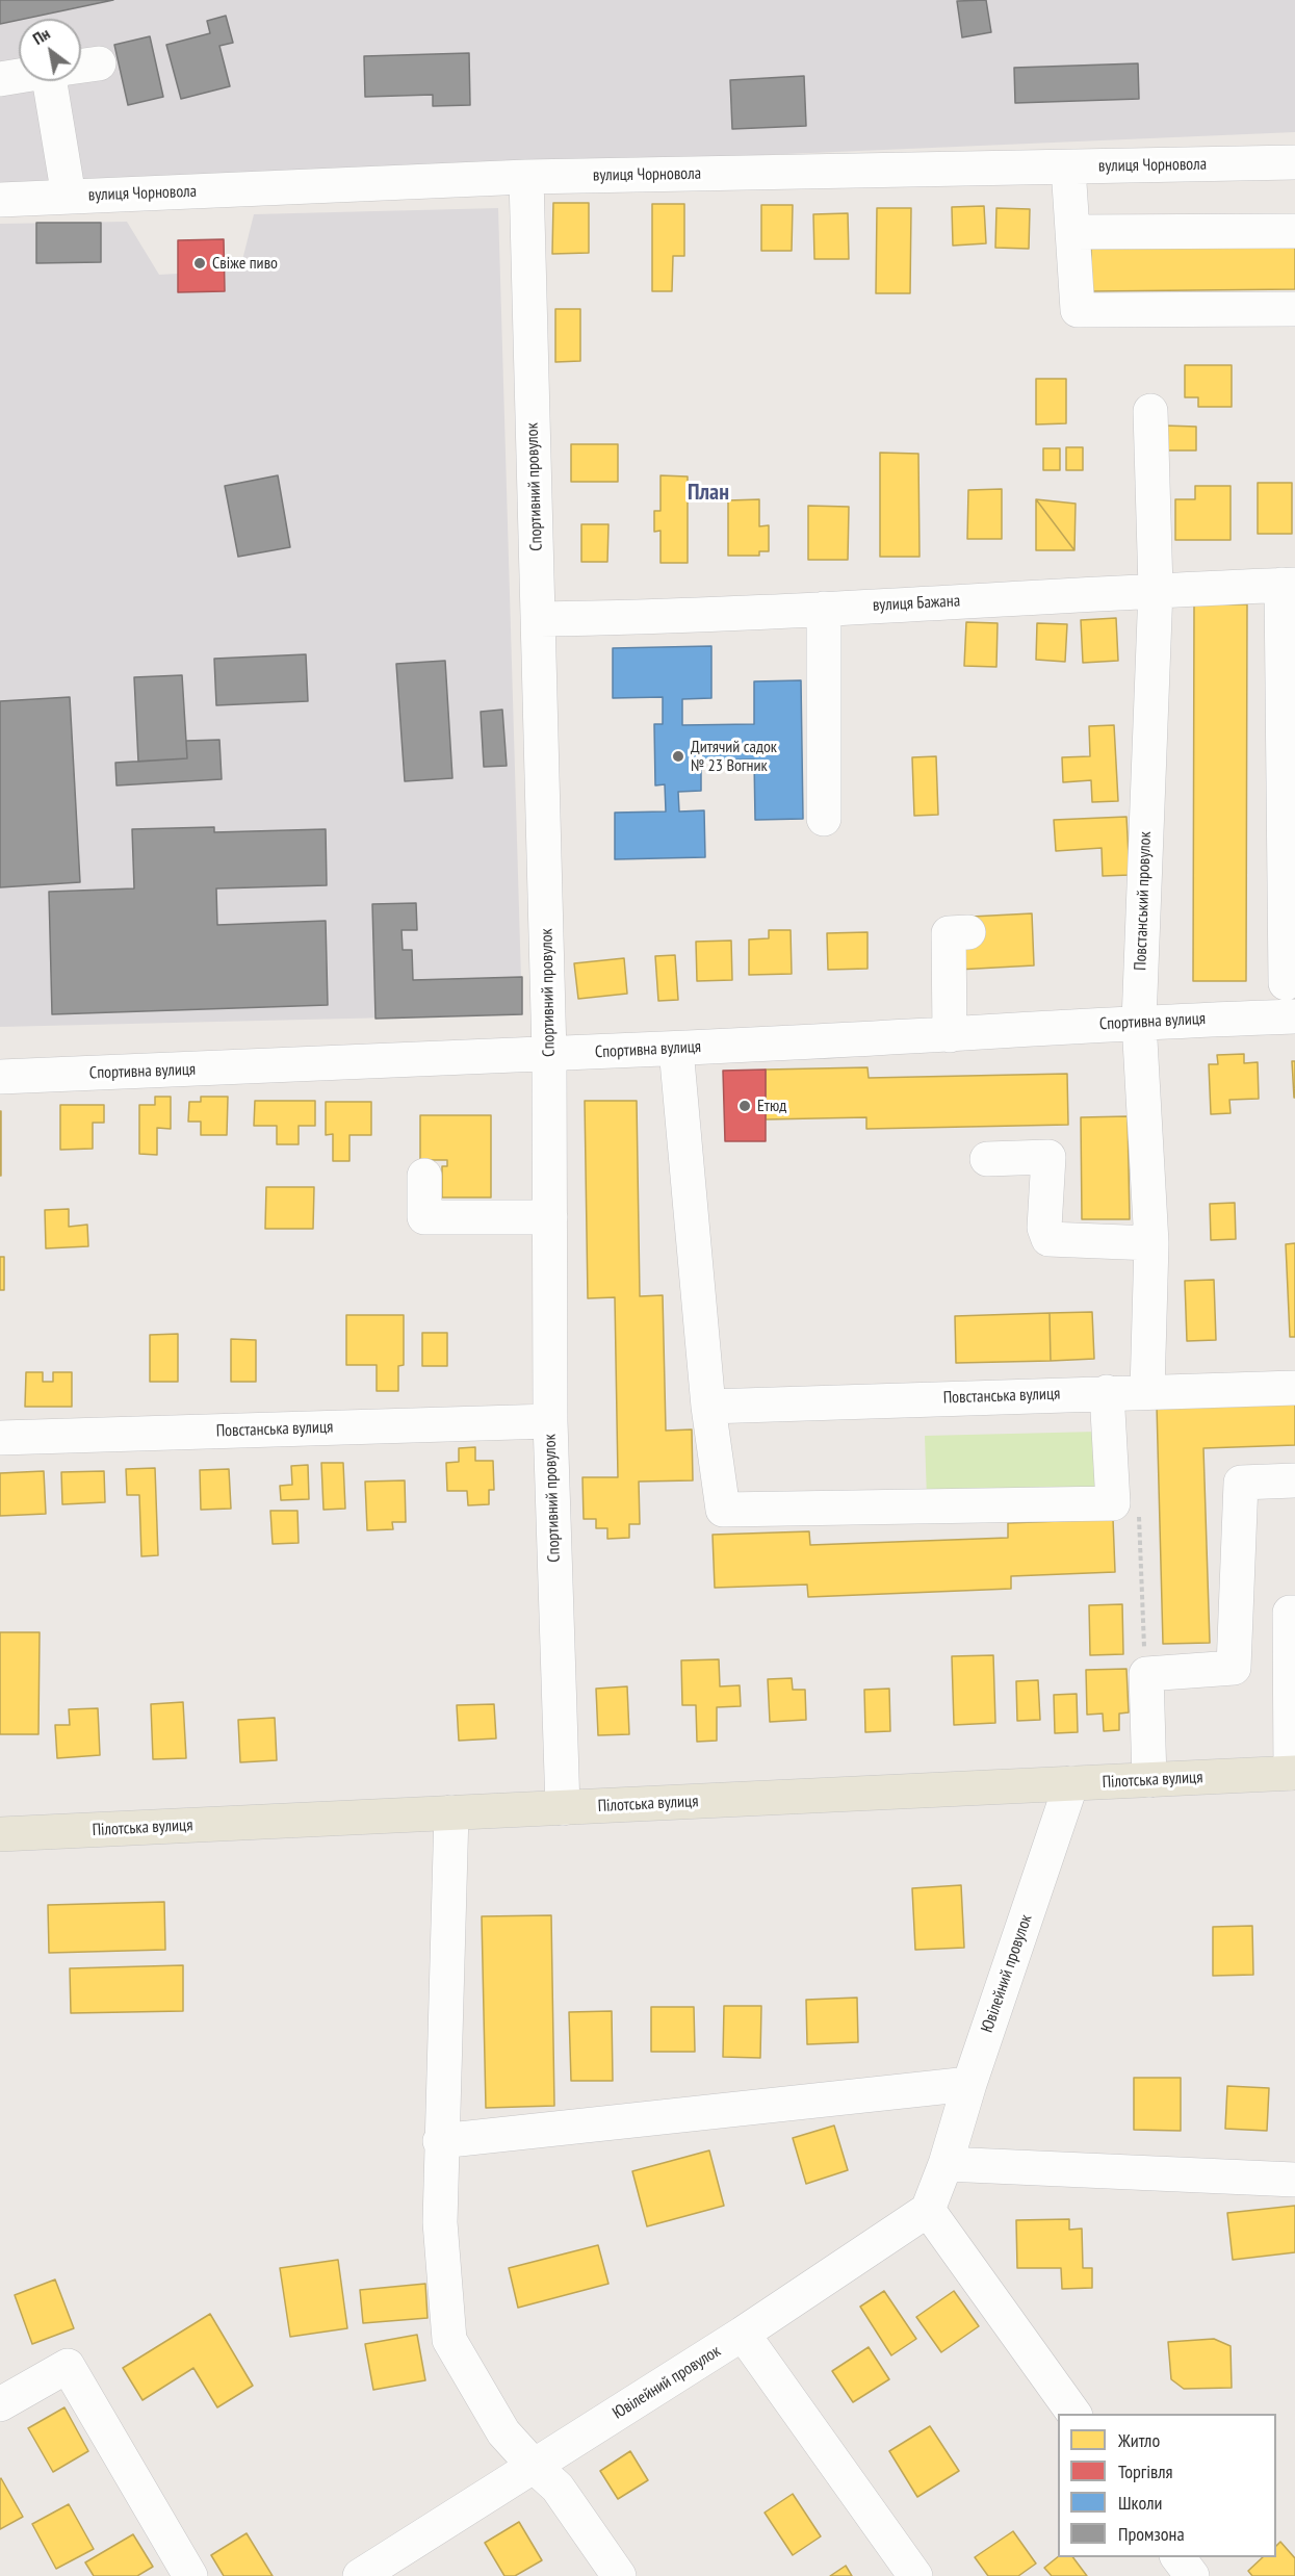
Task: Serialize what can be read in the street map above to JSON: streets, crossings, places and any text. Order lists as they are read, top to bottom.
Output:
{
  "streets": {
    "main road": ["Пілотська вулиця"],
    "street": [
      "вулиця Чорновола",
      "Спортивний провулок",
      "вулиця Бажана",
      "Повстанський провулок",
      "Спортивна вулиця",
      "Повстанська вулиця",
      "Ювілейний провулок"
    ]
  },
  "crossings": [
    ["вулиця Чорновола", "Спортивний провулок"],
    ["Спортивний провулок", "вулиця Бажана"],
    ["Спортивний провулок", "Спортивна вулиця"],
    ["Спортивний провулок", "Повстанська вулиця"],
    ["Спортивний провулок", "Пілотська вулиця"],
    ["вулиця Бажана", "Повстанський провулок"],
    ["Повстанський провулок", "Спортивна вулиця"],
    ["Повстанський провулок", "Повстанська вулиця"],
    ["Пілотська вулиця", "Ювілейний провулок"]
  ],
  "districts": ["План"],
  "places": ["Свіже пиво", "Дитячий садок № 23 Вогник", "Етюд"],
  "legend": [
    "Житло",
    "Торгівля",
    "Школи",
    "Промзона"
  ],
  "north": "top left"
}
